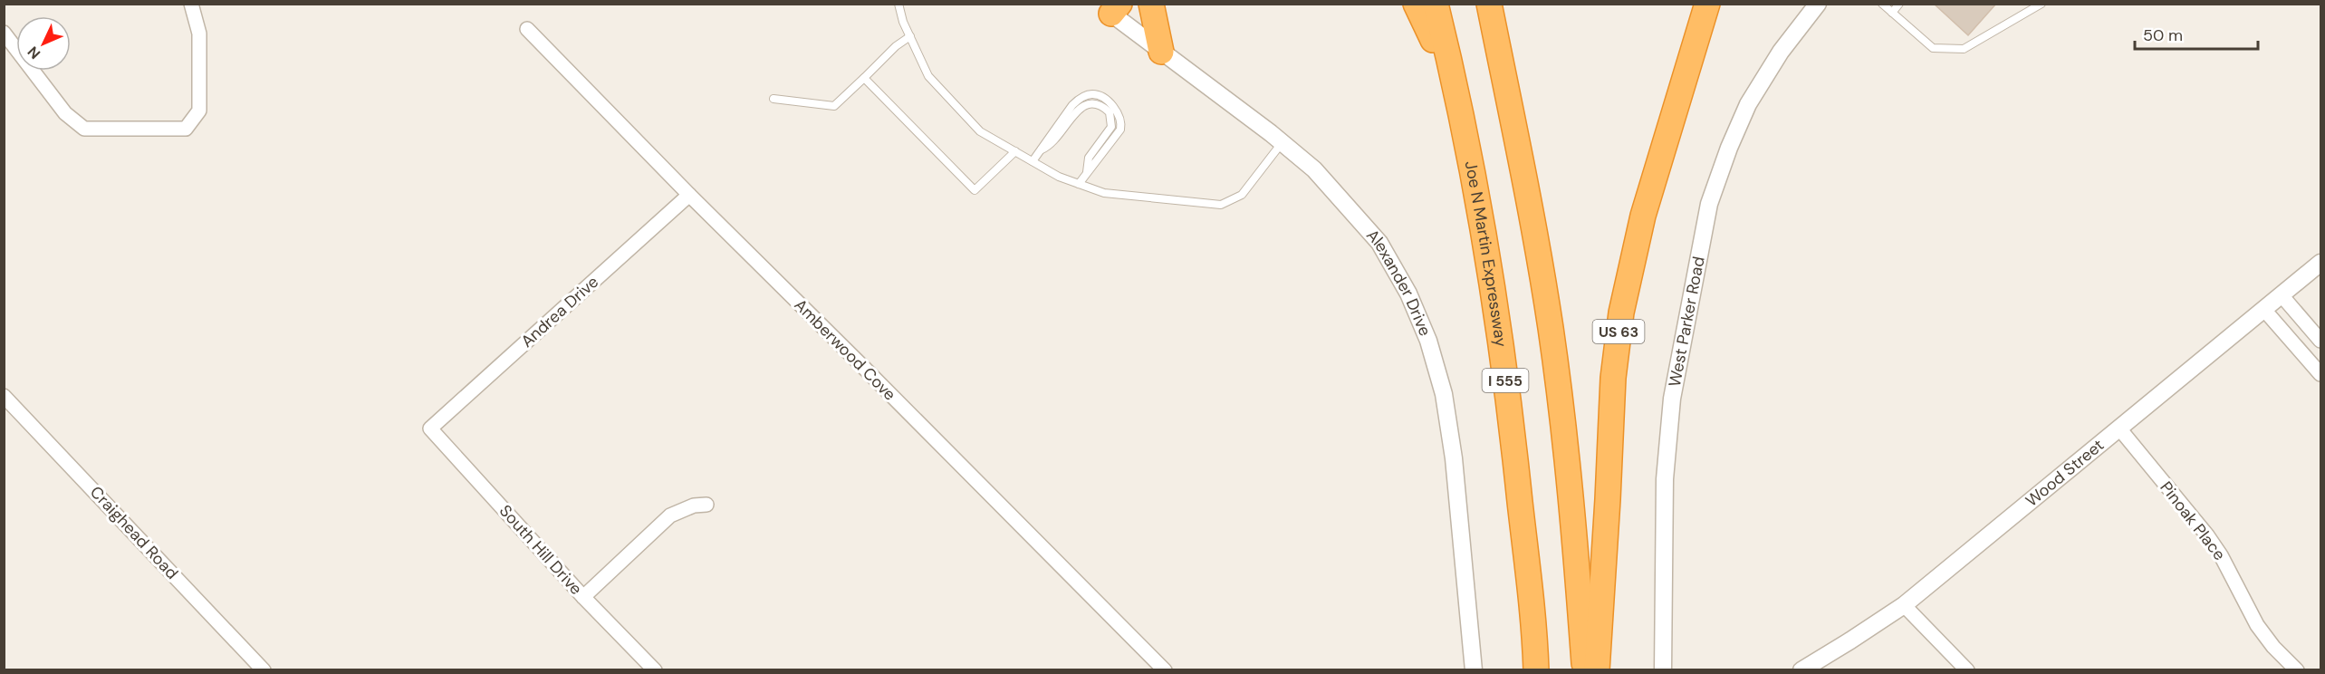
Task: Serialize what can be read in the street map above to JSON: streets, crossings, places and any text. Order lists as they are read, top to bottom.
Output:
{
  "streets": {
    "highway": ["Joe N Martin Expressway", "US 63", "I 555"],
    "street": [
      "Alexander Drive",
      "Andrea Drive",
      "West Parker Road",
      "Amberwood Cove",
      "Wood Street",
      "Pinoak Place",
      "Craighead Road",
      "South Hill Drive"
    ]
  },
  "crossings": [
    ["Andrea Drive", "Amberwood Cove"],
    ["Andrea Drive", "South Hill Drive"],
    ["Wood Street", "Pinoak Place"]
  ],
  "scale_bar": "50 m",
  "north": "bottom left"
}
